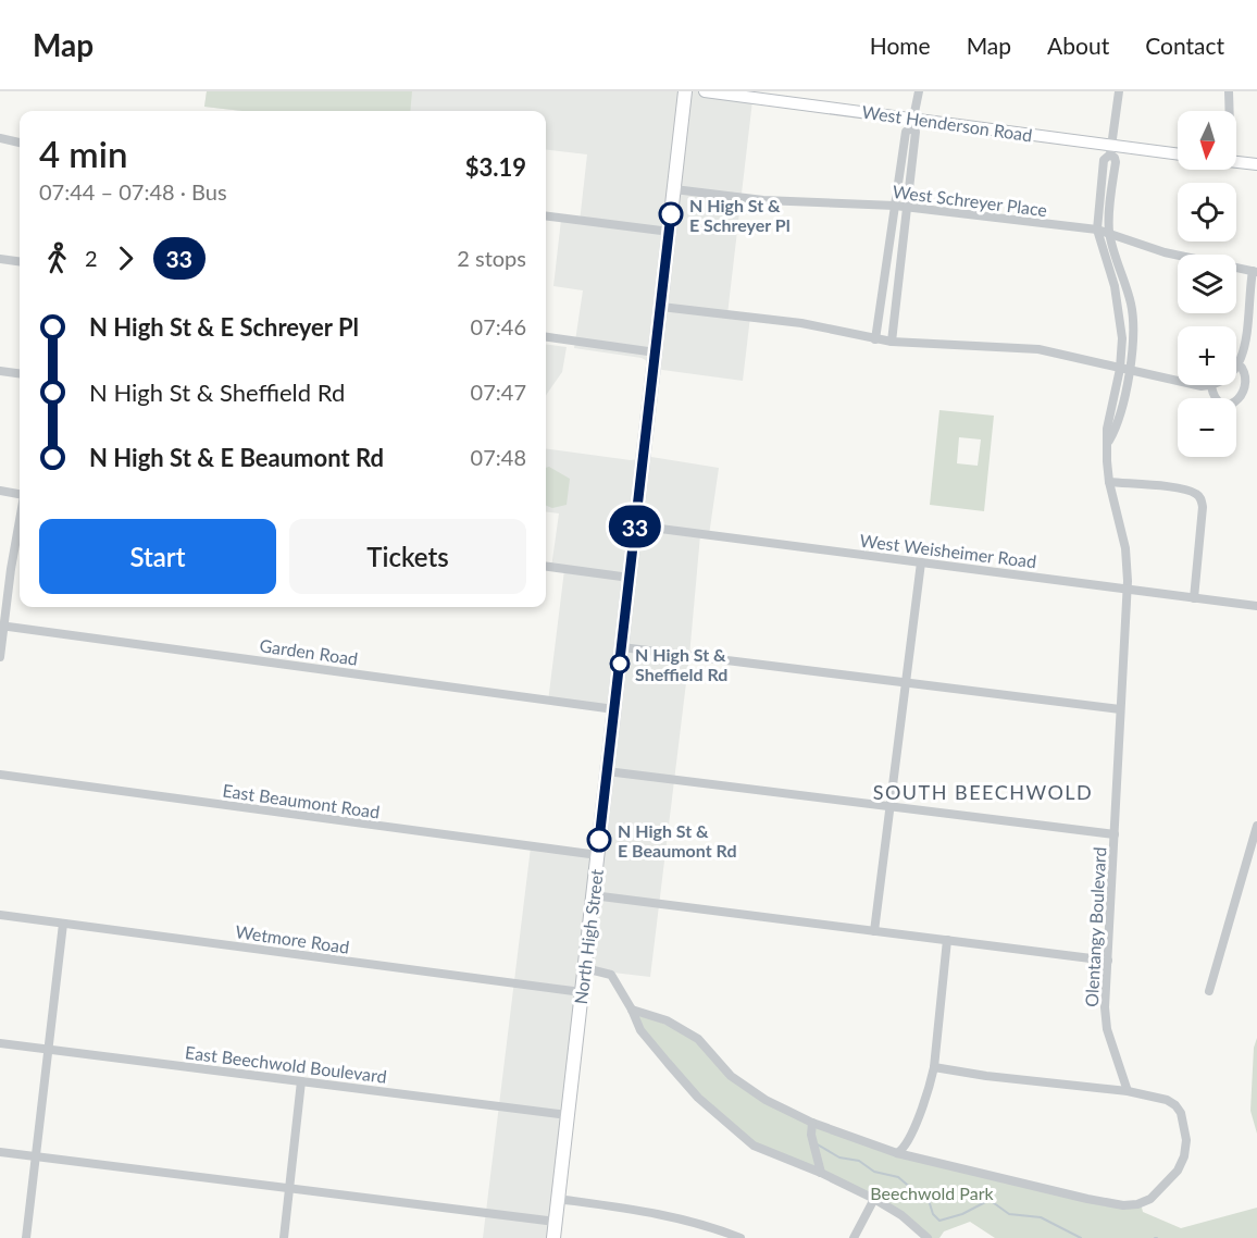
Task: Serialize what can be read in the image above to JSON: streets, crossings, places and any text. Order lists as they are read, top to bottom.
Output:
{
  "streets": {
    "main road": ["West Henderson Road", "North High Street"],
    "street": [
      "West Schreyer Place",
      "West Weisheimer Road",
      "Garden Road",
      "East Beaumont Road",
      "Olentangy Boulevard",
      "Wetmore Road",
      "East Beechwold Boulevard"
    ]
  },
  "crossings": [
    ["West Schreyer Place", "Olentangy Boulevard"],
    ["West Schreyer Place", "North High Street"],
    ["West Weisheimer Road", "Olentangy Boulevard"],
    ["West Weisheimer Road", "North High Street"],
    ["Garden Road", "North High Street"],
    ["East Beaumont Road", "North High Street"],
    ["North High Street", "Wetmore Road"],
    ["North High Street", "East Beechwold Boulevard"]
  ],
  "districts": ["SOUTH BEECHWOLD"],
  "parks": ["Beechwold Park"],
  "places": ["N High St & E Schreyer Pl", "N High St & Sheffield Rd", "N High St & E Beaumont Rd"],
  "lines": ["bus line 33"],
  "north": "bottom",
  "page": {
    "header": "Map",
    "nav": [
      "Home",
      "Map",
      "About",
      "Contact"
    ],
    "on_map": "33",
    "map_buttons": ["+", "−"],
    "heading": ["4 min", "07:44 – 07:48 · Bus", "$3.19"],
    "legs": ["2", "33", "2 stops"],
    "list": [
      {
        "name": "N High St & E Schreyer Pl",
        "value": "07:46"
      },
      {
        "name": "N High St & Sheffield Rd",
        "value": "07:47"
      },
      {
        "name": "N High St & E Beaumont Rd",
        "value": "07:48"
      }
    ],
    "buttons": ["Start", "Tickets"]
  }
}
